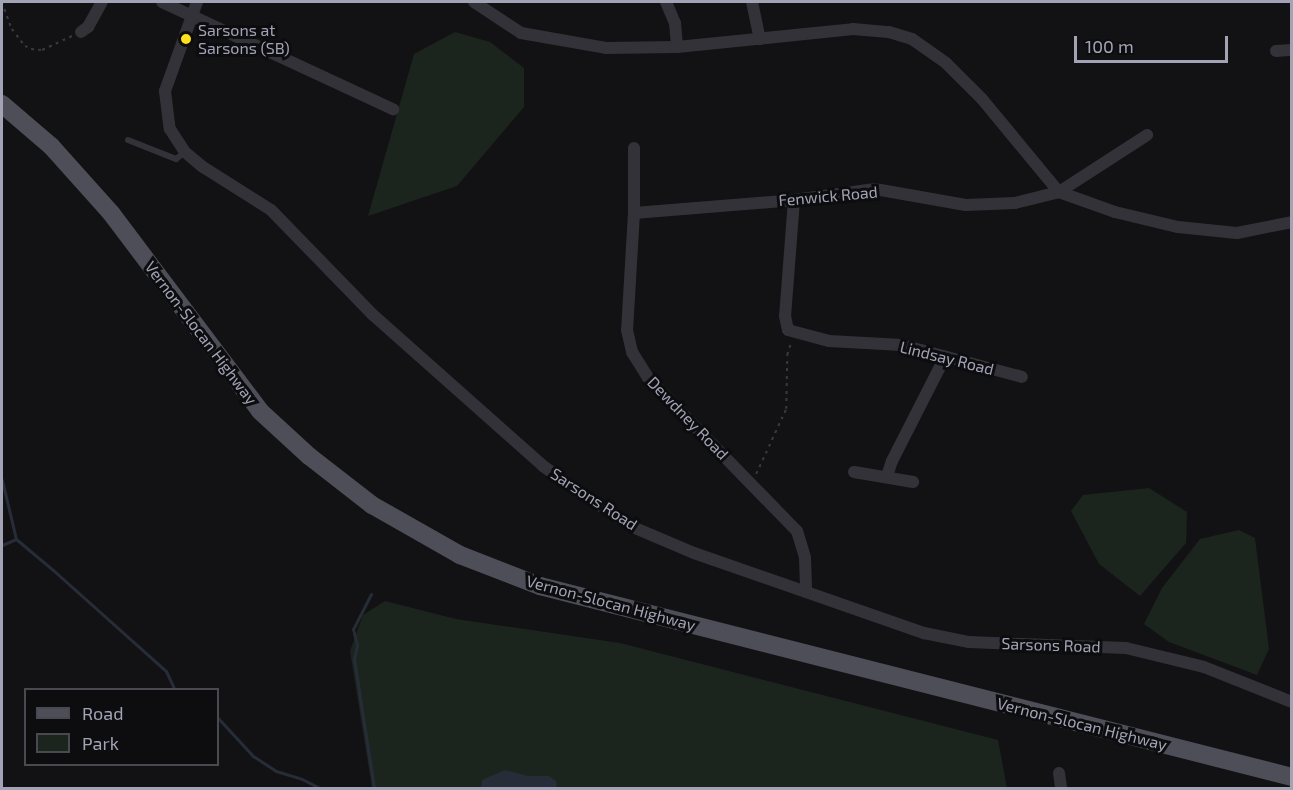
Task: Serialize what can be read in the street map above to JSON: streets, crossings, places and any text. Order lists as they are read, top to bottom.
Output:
{
  "streets": {
    "main road": ["Vernon-Slocan Highway"],
    "street": [
      "Fenwick Road",
      "Lindsay Road",
      "Dewdney Road",
      "Sarsons Road"
    ]
  },
  "crossings": [
    ["Fenwick Road", "Dewdney Road"],
    ["Dewdney Road", "Sarsons Road"]
  ],
  "places": ["Sarsons at Sarsons (SB)"],
  "legend": ["Road", "Park"],
  "scale_bar": "100 m"
}
